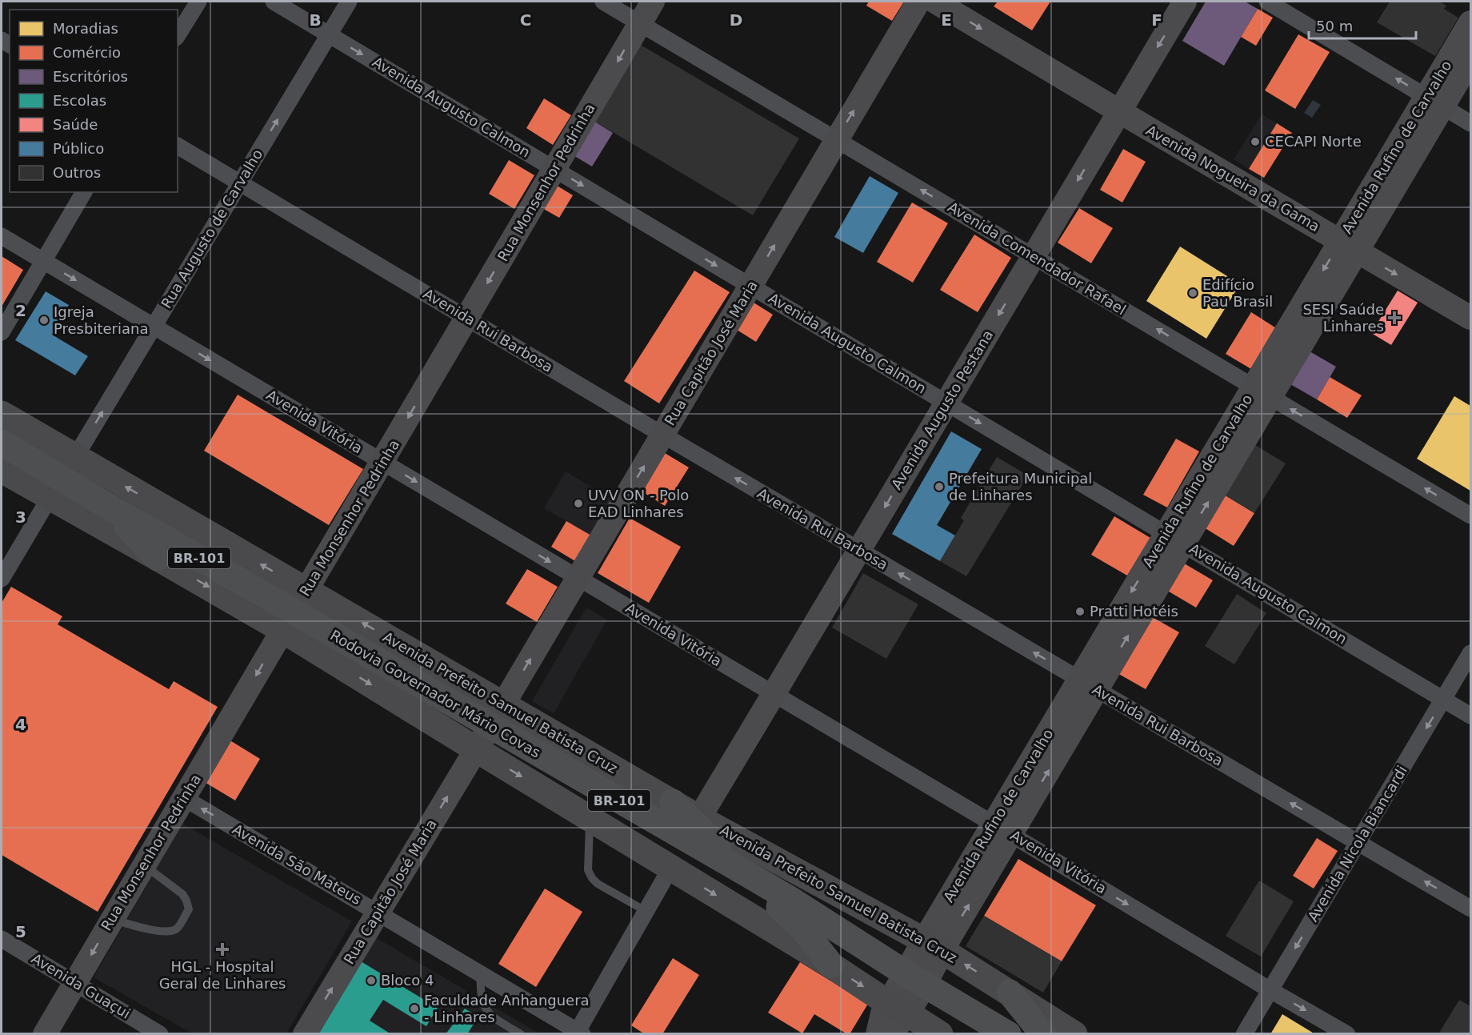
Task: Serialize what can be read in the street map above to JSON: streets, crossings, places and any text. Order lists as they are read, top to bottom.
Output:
{
  "streets": {
    "highway": ["BR-101", "Rodovia Governador Mário Covas"],
    "main road": ["Avenida Prefeito Samuel Batista Cruz"],
    "street": [
      "Avenida Augusto Calmon",
      "Avenida Rufino de Carvalho",
      "Avenida Nogueira da Gama",
      "Rua Monsenhor Pedrinha",
      "Rua Augusto de Carvalho",
      "Avenida Comendador Rafael",
      "Avenida Rui Barbosa",
      "Rua Capitão José Maria",
      "Avenida Augusto Pestana",
      "Avenida Vitória",
      "Avenida Nicola Biancardi",
      "Avenida São Mateus",
      "Avenida Guaçui"
    ]
  },
  "crossings": [
    ["Avenida Augusto Calmon", "Avenida Rufino de Carvalho"],
    ["Avenida Augusto Calmon", "Rua Monsenhor Pedrinha"],
    ["Avenida Augusto Calmon", "Rua Augusto de Carvalho"],
    ["Avenida Augusto Calmon", "Rua Capitão José Maria"],
    ["Avenida Augusto Calmon", "Avenida Augusto Pestana"],
    ["Avenida Augusto Calmon", "Avenida Nicola Biancardi"],
    ["Avenida Rufino de Carvalho", "Avenida Nogueira da Gama"],
    ["Avenida Rufino de Carvalho", "Avenida Comendador Rafael"],
    ["Avenida Rufino de Carvalho", "Avenida Rui Barbosa"],
    ["Avenida Rufino de Carvalho", "Avenida Vitória"],
    ["Avenida Rufino de Carvalho", "BR-101"],
    ["Avenida Rufino de Carvalho", "Rodovia Governador Mário Covas"],
    ["Avenida Rufino de Carvalho", "Avenida Prefeito Samuel Batista Cruz"],
    ["Avenida Nogueira da Gama", "Avenida Augusto Pestana"],
    ["Rua Monsenhor Pedrinha", "Avenida Comendador Rafael"],
    ["Rua Monsenhor Pedrinha", "Avenida Rui Barbosa"],
    ["Rua Monsenhor Pedrinha", "Avenida Vitória"],
    ["Rua Monsenhor Pedrinha", "Rodovia Governador Mário Covas"],
    ["Rua Monsenhor Pedrinha", "Avenida São Mateus"],
    ["Rua Monsenhor Pedrinha", "Avenida Guaçui"],
    ["Rua Augusto de Carvalho", "Avenida Rui Barbosa"],
    ["Rua Augusto de Carvalho", "Avenida Vitória"],
    ["Avenida Comendador Rafael", "Rua Capitão José Maria"],
    ["Avenida Comendador Rafael", "Avenida Augusto Pestana"],
    ["Avenida Rui Barbosa", "Rua Capitão José Maria"],
    ["Avenida Rui Barbosa", "Avenida Augusto Pestana"],
    ["Avenida Rui Barbosa", "Avenida Nicola Biancardi"],
    ["Rua Capitão José Maria", "Avenida Vitória"],
    ["Rua Capitão José Maria", "Rodovia Governador Mário Covas"],
    ["Rua Capitão José Maria", "Avenida Prefeito Samuel Batista Cruz"],
    ["Rua Capitão José Maria", "Avenida São Mateus"],
    ["Avenida Augusto Pestana", "Avenida Vitória"],
    ["Avenida Augusto Pestana", "Avenida Prefeito Samuel Batista Cruz"],
    ["Avenida Vitória", "Avenida Nicola Biancardi"],
    ["BR-101", "Rodovia Governador Mário Covas"],
    ["Rodovia Governador Mário Covas", "Avenida Prefeito Samuel Batista Cruz"]
  ],
  "one_way": [
    "Avenida Augusto Calmon",
    "Avenida Nogueira da Gama",
    "Rua Monsenhor Pedrinha",
    "Avenida Comendador Rafael",
    "Avenida Rui Barbosa",
    "Rua Capitão José Maria",
    "Avenida Augusto Pestana",
    "Avenida Vitória",
    "Avenida Nicola Biancardi",
    "Avenida São Mateus"
  ],
  "places": {
    "other": [
      "CECAPI Norte",
      "Edifício Pau Brasil",
      "Igreja Presbiteriana",
      "Prefeitura Municipal de Linhares",
      "UVV ON - Polo EAD Linhares",
      "Pratti Hotéis",
      "Bloco 4",
      "Faculdade Anhanguera - Linhares"
    ],
    "health": ["SESI Saúde Linhares", "HGL - Hospital Geral de Linhares"]
  },
  "legend": [
    "Moradias",
    "Comércio",
    "Escritórios",
    "Escolas",
    "Saúde",
    "Público",
    "Outros"
  ],
  "scale_bar": "50 m",
  "grid": {
    "columns": [
      "B",
      "C",
      "D",
      "E",
      "F"
    ],
    "rows": [
      "2",
      "3",
      "4",
      "5"
    ]
  }
}
